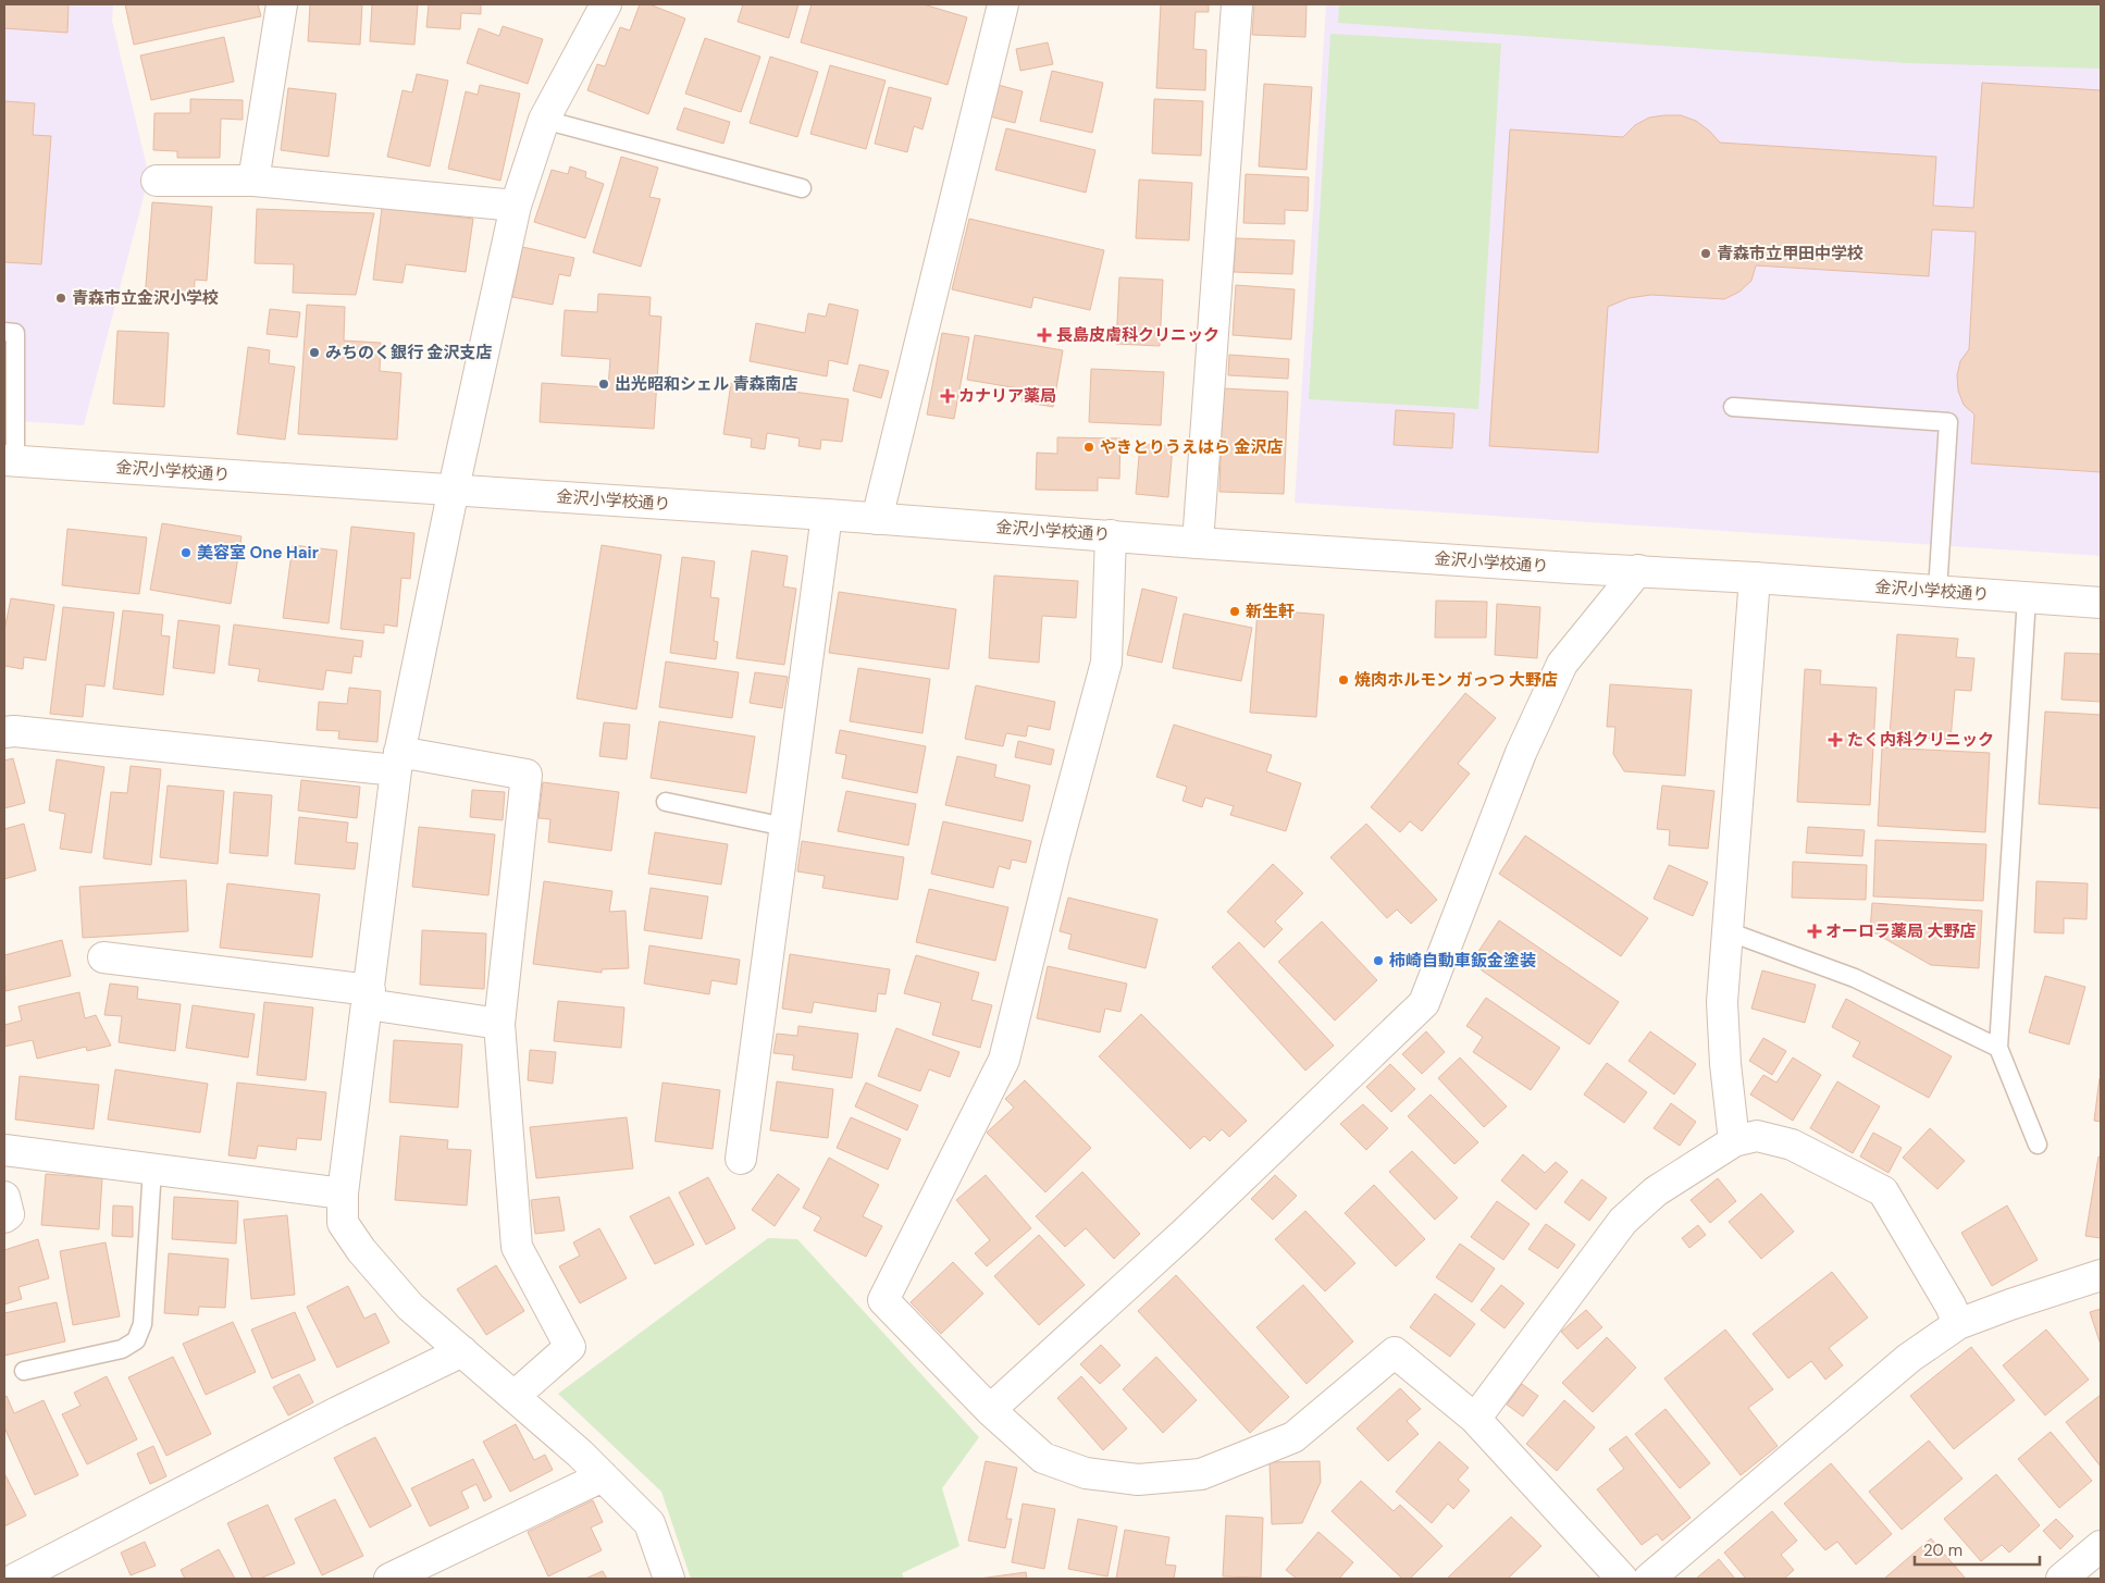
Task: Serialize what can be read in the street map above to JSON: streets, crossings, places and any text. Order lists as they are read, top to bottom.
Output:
{
  "streets": {
    "street": ["金沢小学校通り"]
  },
  "places": {
    "other": [
      "青森市立甲田中学校",
      "青森市立金沢小学校",
      "みちのく銀行 金沢支店",
      "出光昭和シェル 青森南店",
      "やきとりうえはら 金沢店",
      "美容室 One Hair",
      "新生軒",
      "焼肉ホルモン ガっつ 大野店",
      "柿崎自動車鈑金塗装"
    ],
    "health": [
      "長島皮膚科クリニック",
      "カナリア薬局",
      "たく内科クリニック",
      "オーロラ薬局 大野店"
    ]
  },
  "scale_bar": "20 m"
}
